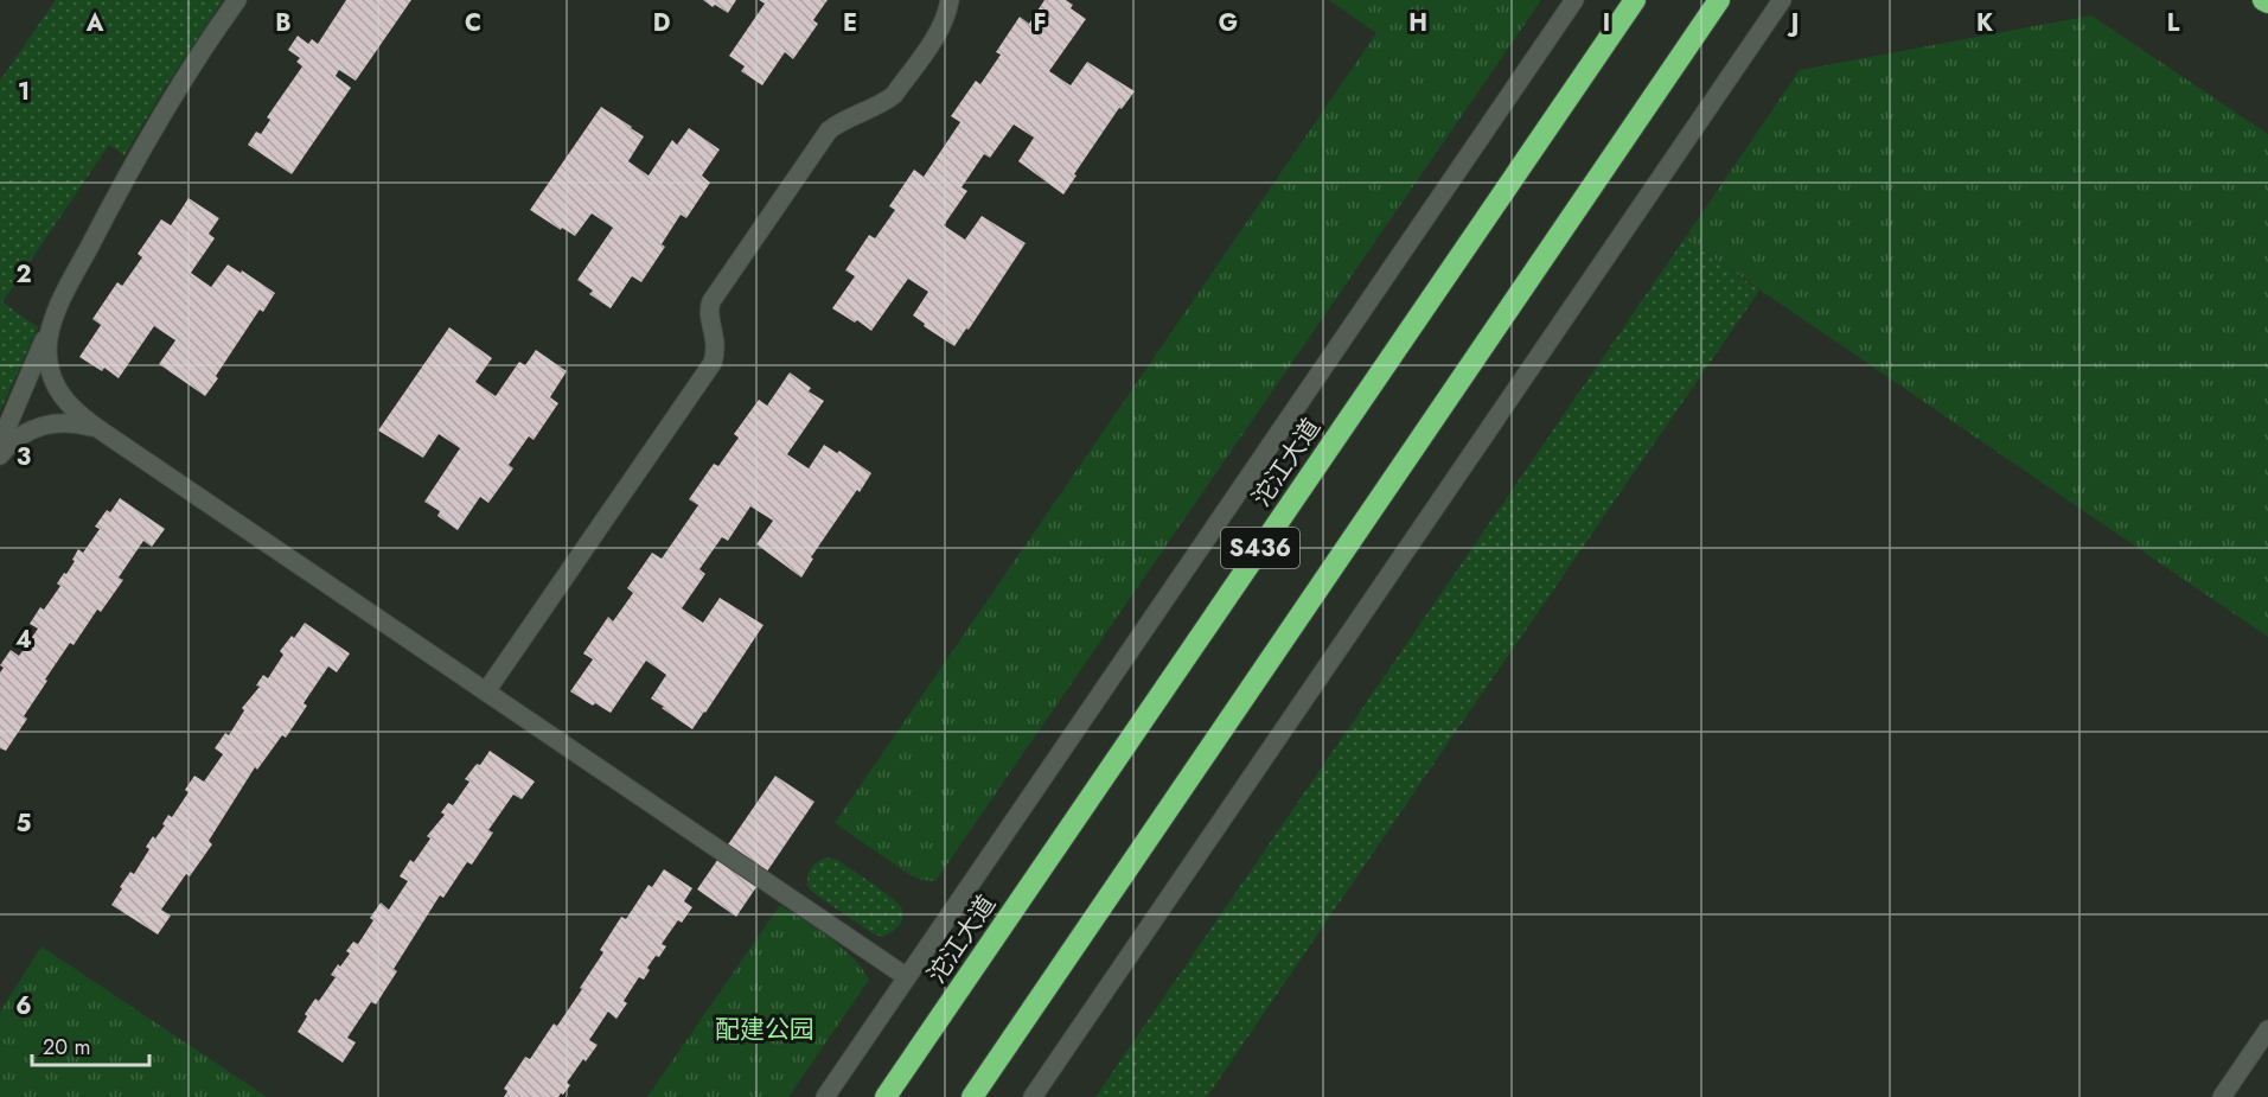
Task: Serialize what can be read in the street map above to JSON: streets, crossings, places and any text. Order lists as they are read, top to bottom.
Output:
{
  "streets": {
    "highway": ["沱江大道", "S436"]
  },
  "parks": ["配建公园"],
  "scale_bar": "20 m",
  "grid": {
    "columns": [
      "A",
      "B",
      "C",
      "D",
      "E",
      "F",
      "G",
      "H",
      "I",
      "J",
      "K",
      "L"
    ],
    "rows": [
      "1",
      "2",
      "3",
      "4",
      "5",
      "6"
    ]
  }
}
